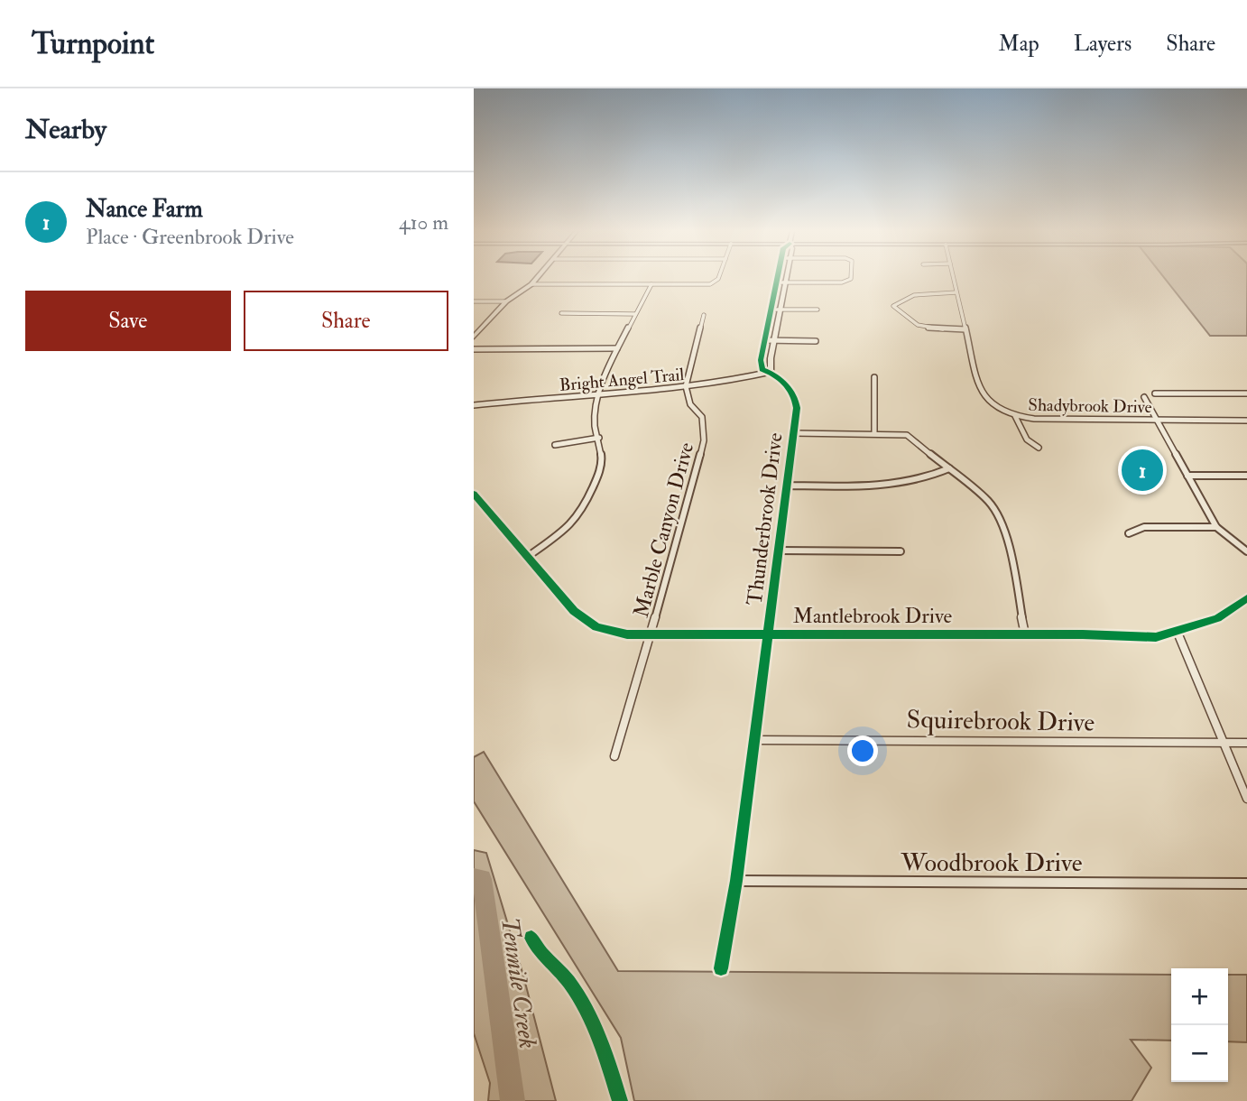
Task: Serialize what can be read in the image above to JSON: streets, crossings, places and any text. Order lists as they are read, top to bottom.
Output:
{
  "streets": {
    "street": [
      "Bright Angel Trail",
      "Shadybrook Drive",
      "Thunderbrook Drive",
      "Marble Canyon Drive",
      "Mantlebrook Drive",
      "Squirebrook Drive",
      "Woodbrook Drive"
    ]
  },
  "crossings": [
    ["Bright Angel Trail", "Thunderbrook Drive"],
    ["Bright Angel Trail", "Marble Canyon Drive"],
    ["Thunderbrook Drive", "Mantlebrook Drive"],
    ["Thunderbrook Drive", "Squirebrook Drive"],
    ["Thunderbrook Drive", "Woodbrook Drive"],
    ["Marble Canyon Drive", "Mantlebrook Drive"]
  ],
  "water": ["Tenmile Creek"],
  "page": {
    "header": "Turnpoint",
    "nav": ["Map", "Layers", "Share"],
    "heading": "Nearby",
    "list": [
      {
        "mark": "1",
        "name": "Nance Farm",
        "note": "Place · Greenbrook Drive",
        "value": "410 m"
      }
    ],
    "buttons": ["Save", "Share"],
    "pins": "1",
    "map_buttons": ["+", "−"]
  }
}
